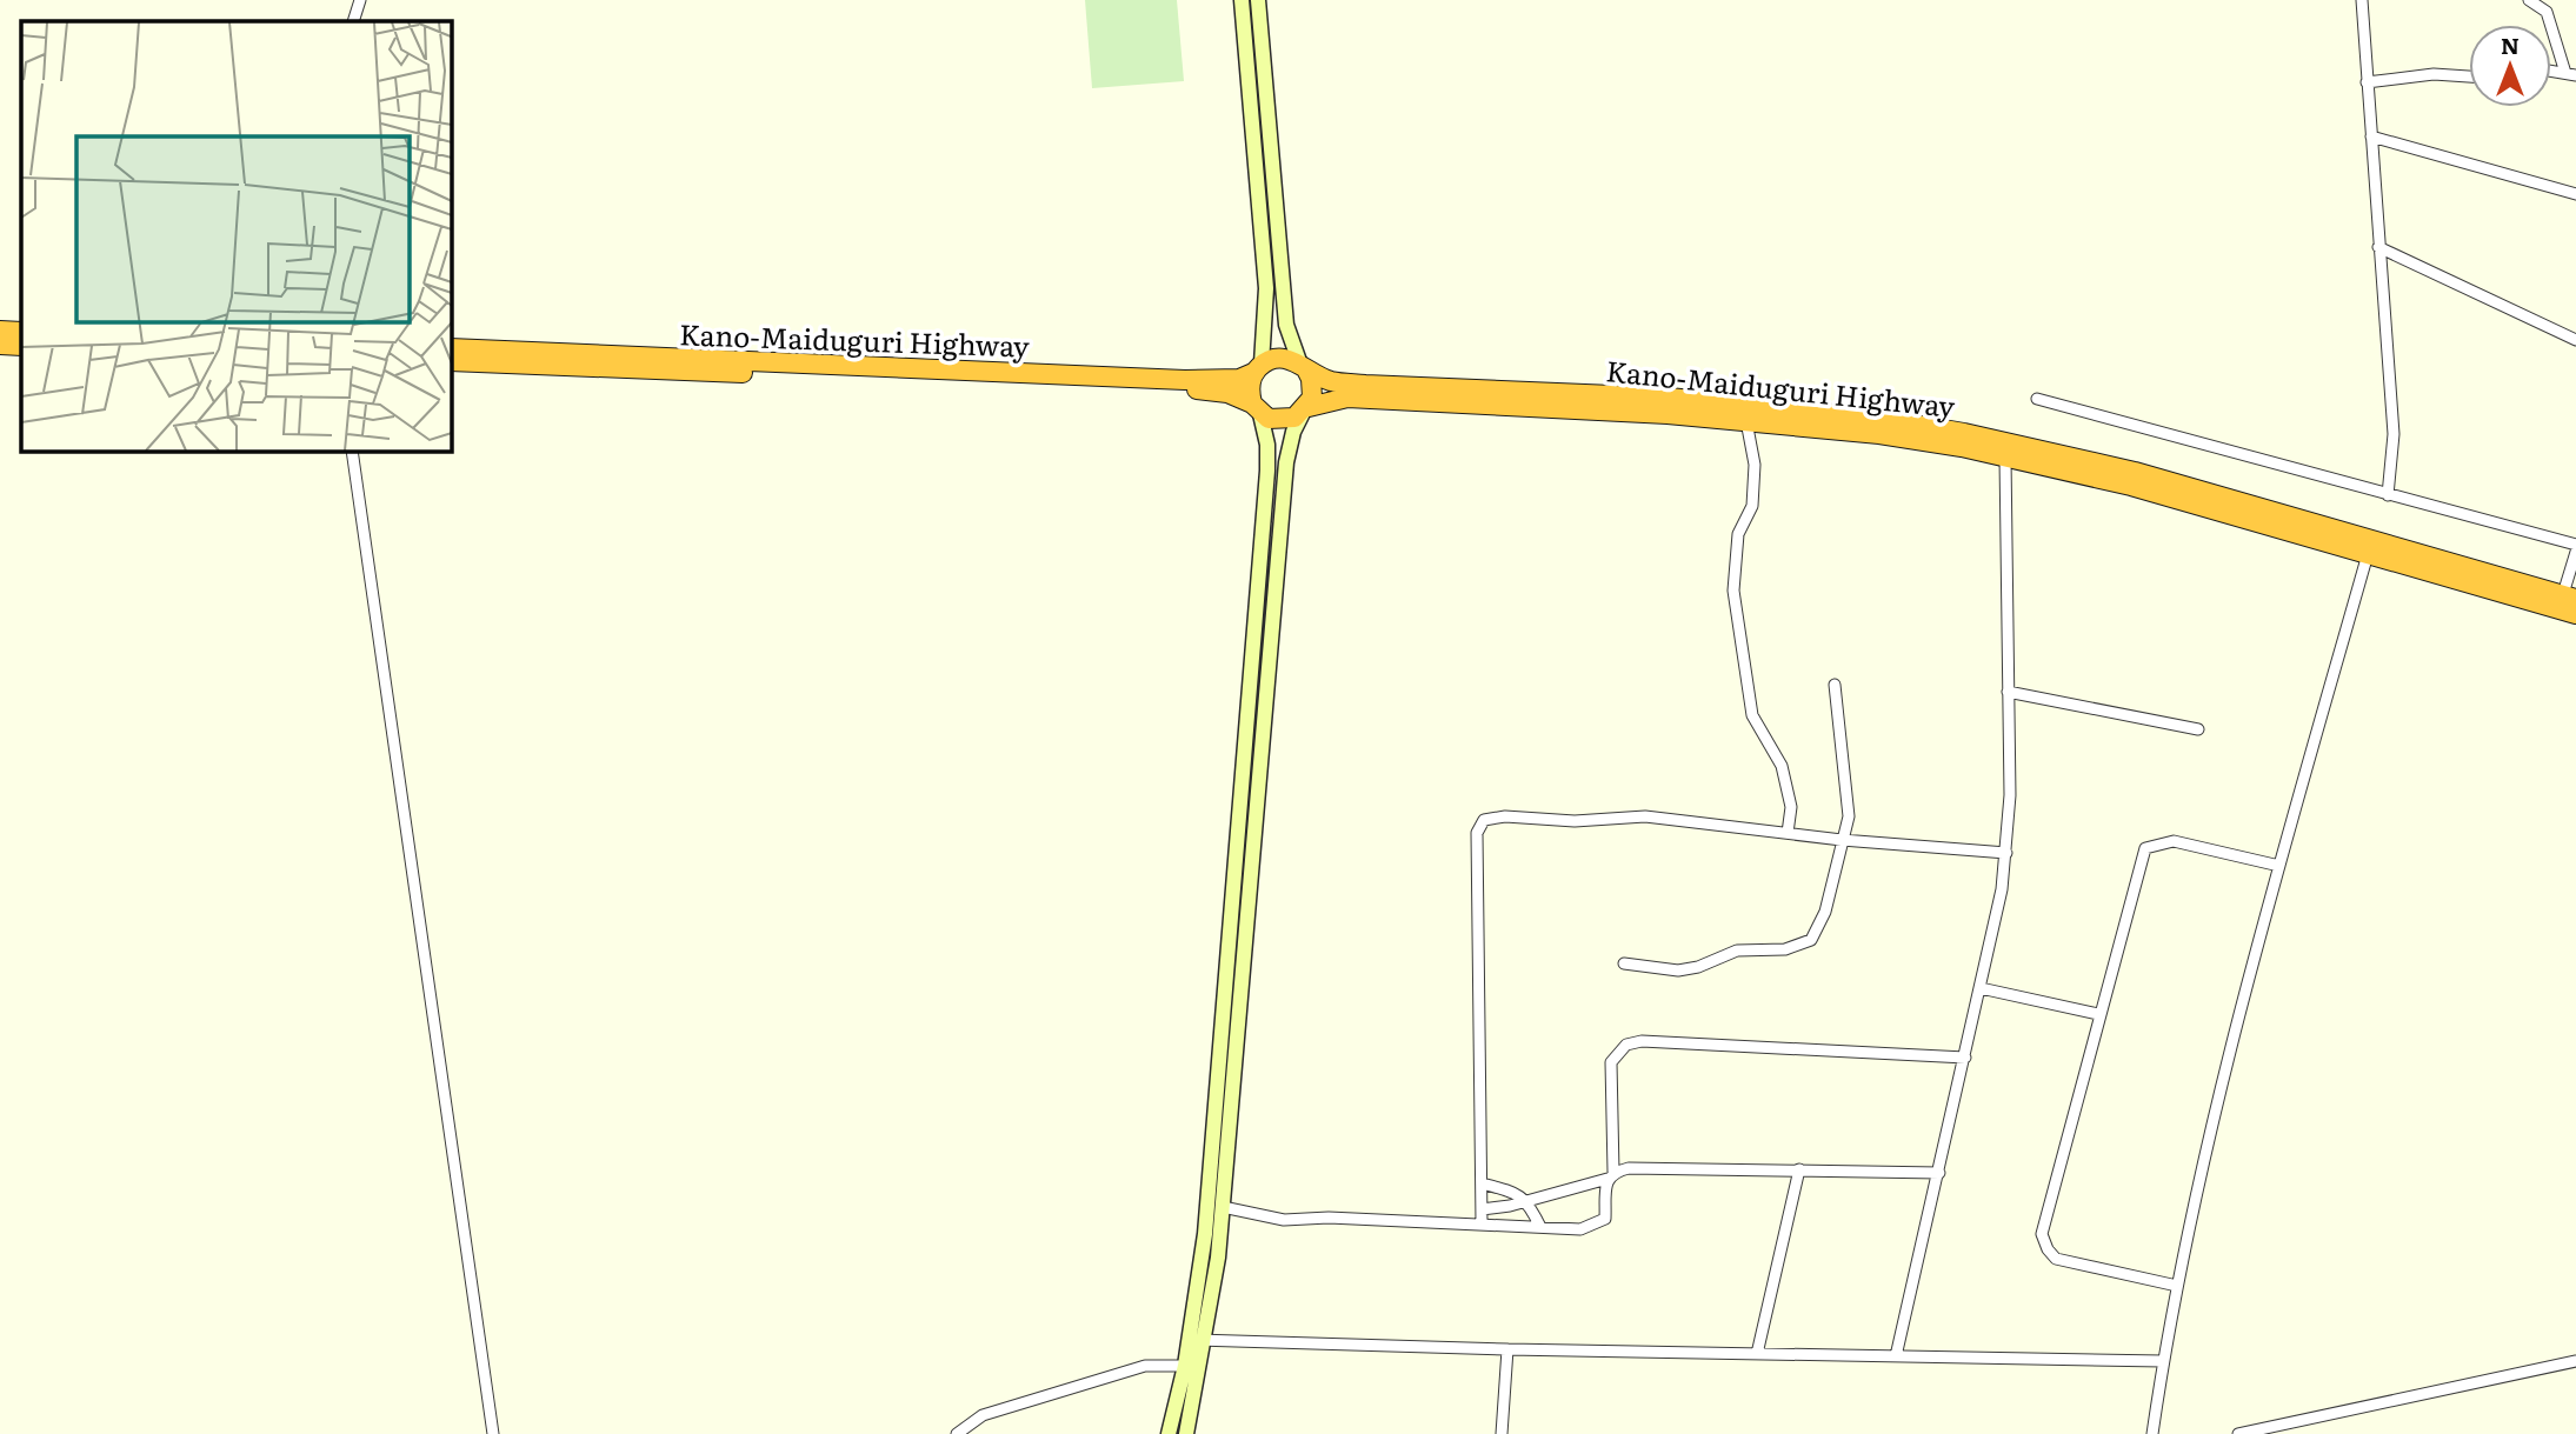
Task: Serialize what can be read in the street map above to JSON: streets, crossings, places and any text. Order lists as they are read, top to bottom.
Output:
{
  "streets": {
    "highway": ["Kano-Maiduguri Highway"]
  },
  "north": "top"
}
